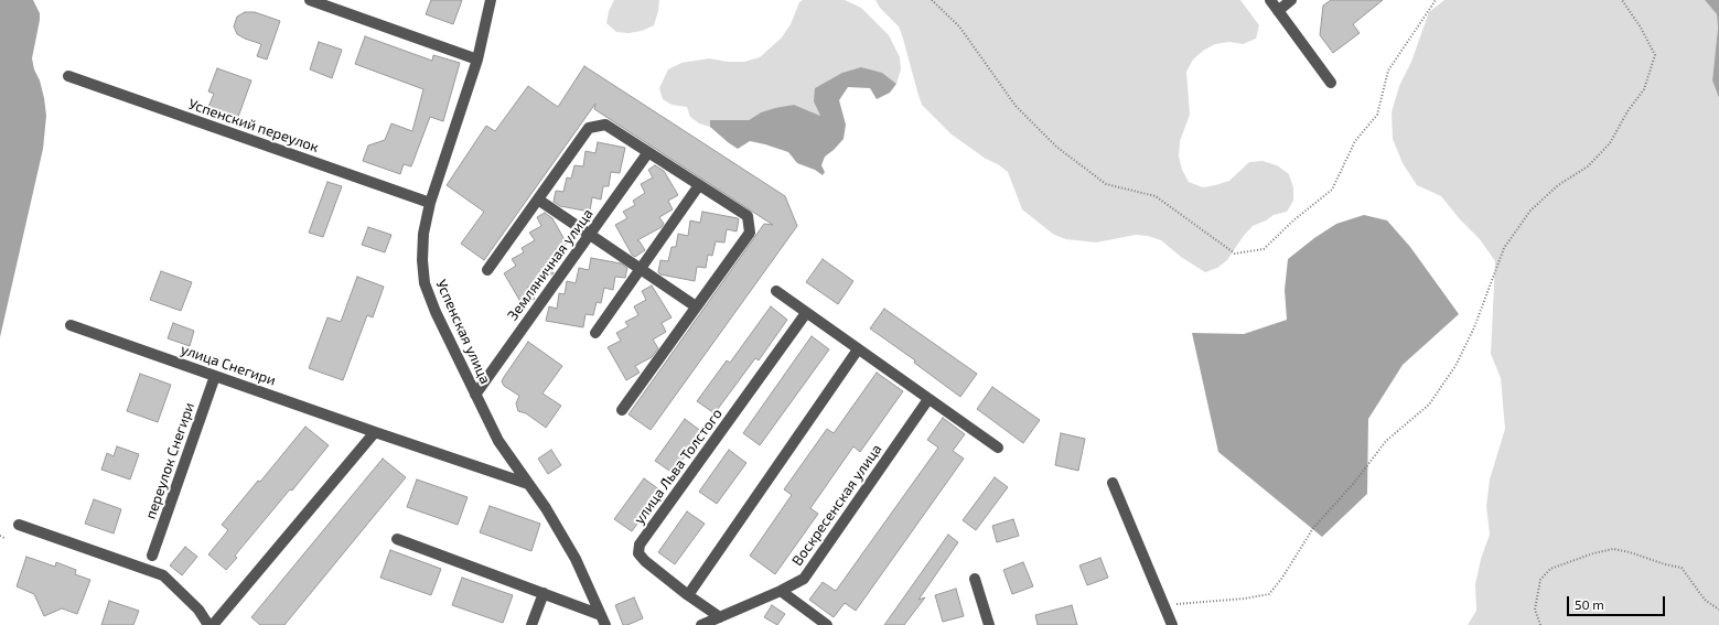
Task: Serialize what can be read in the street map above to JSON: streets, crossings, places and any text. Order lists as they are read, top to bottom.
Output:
{
  "streets": {
    "street": [
      "Успенский переулок",
      "Земляничная улица",
      "Успенская улица",
      "улица Снегири",
      "переулок Снегири",
      "улица Льва Толстого",
      "Воскресенская улица"
    ]
  },
  "crossings": [
    ["Успенский переулок", "Успенская улица"],
    ["Земляничная улица", "Успенская улица"],
    ["Успенская улица", "улица Снегири"],
    ["улица Снегири", "переулок Снегири"],
    ["улица Льва Толстого", "Воскресенская улица"]
  ],
  "scale_bar": "50 m"
}
